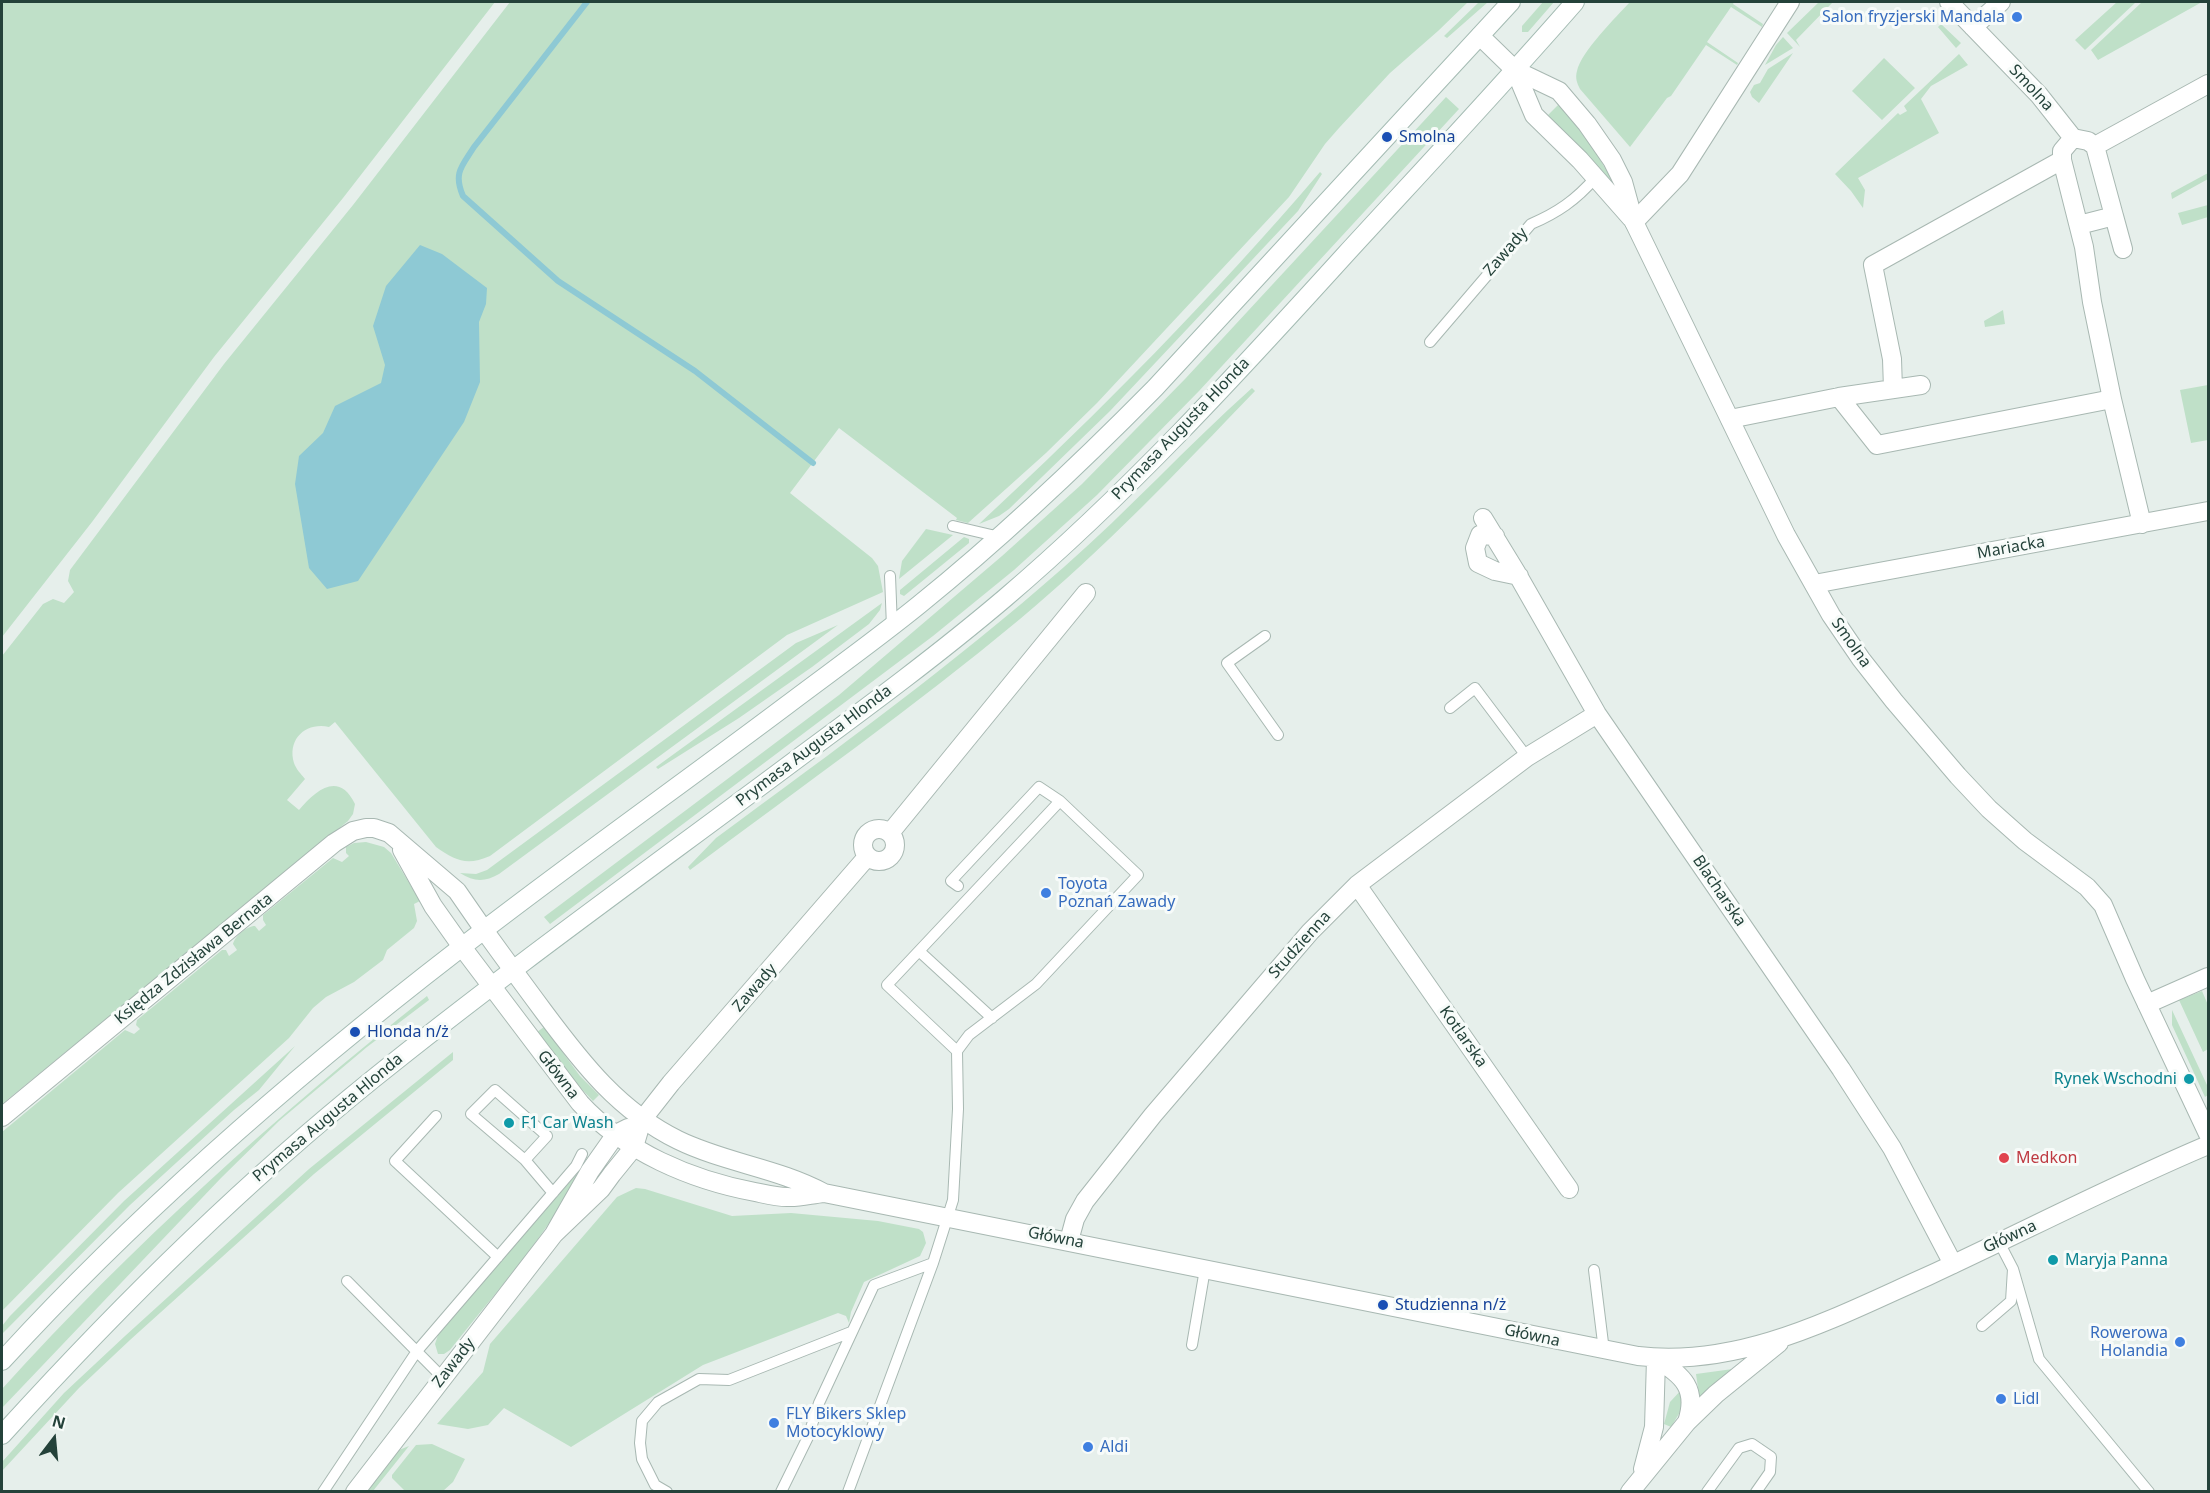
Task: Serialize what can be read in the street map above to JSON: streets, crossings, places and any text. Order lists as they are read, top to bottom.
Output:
{
  "streets": {
    "street": [
      "Smolna",
      "Zawady",
      "Prymasa Augusta Hlonda",
      "Mariacka",
      "Blacharska",
      "Studzienna",
      "Księdza Zdzisława Bernata",
      "Kotlarska",
      "Główna"
    ]
  },
  "crossings": [
    ["Smolna", "Zawady"],
    ["Smolna", "Prymasa Augusta Hlonda"],
    ["Smolna", "Mariacka"],
    ["Zawady", "Główna"],
    ["Prymasa Augusta Hlonda", "Główna"],
    ["Blacharska", "Studzienna"],
    ["Blacharska", "Główna"],
    ["Studzienna", "Kotlarska"],
    ["Studzienna", "Główna"],
    ["Księdza Zdzisława Bernata", "Główna"]
  ],
  "places": [
    "Salon fryzjerski Mandala",
    "Smolna",
    "Toyota Poznań Zawady",
    "Hlonda n/ż",
    "Rynek Wschodni",
    "F1 Car Wash",
    "Medkon",
    "Maryja Panna",
    "Studzienna n/ż",
    "Rowerowa Holandia",
    "Lidl",
    "FLY Bikers Sklep Motocyklowy",
    "Aldi"
  ],
  "north": "top"
}
